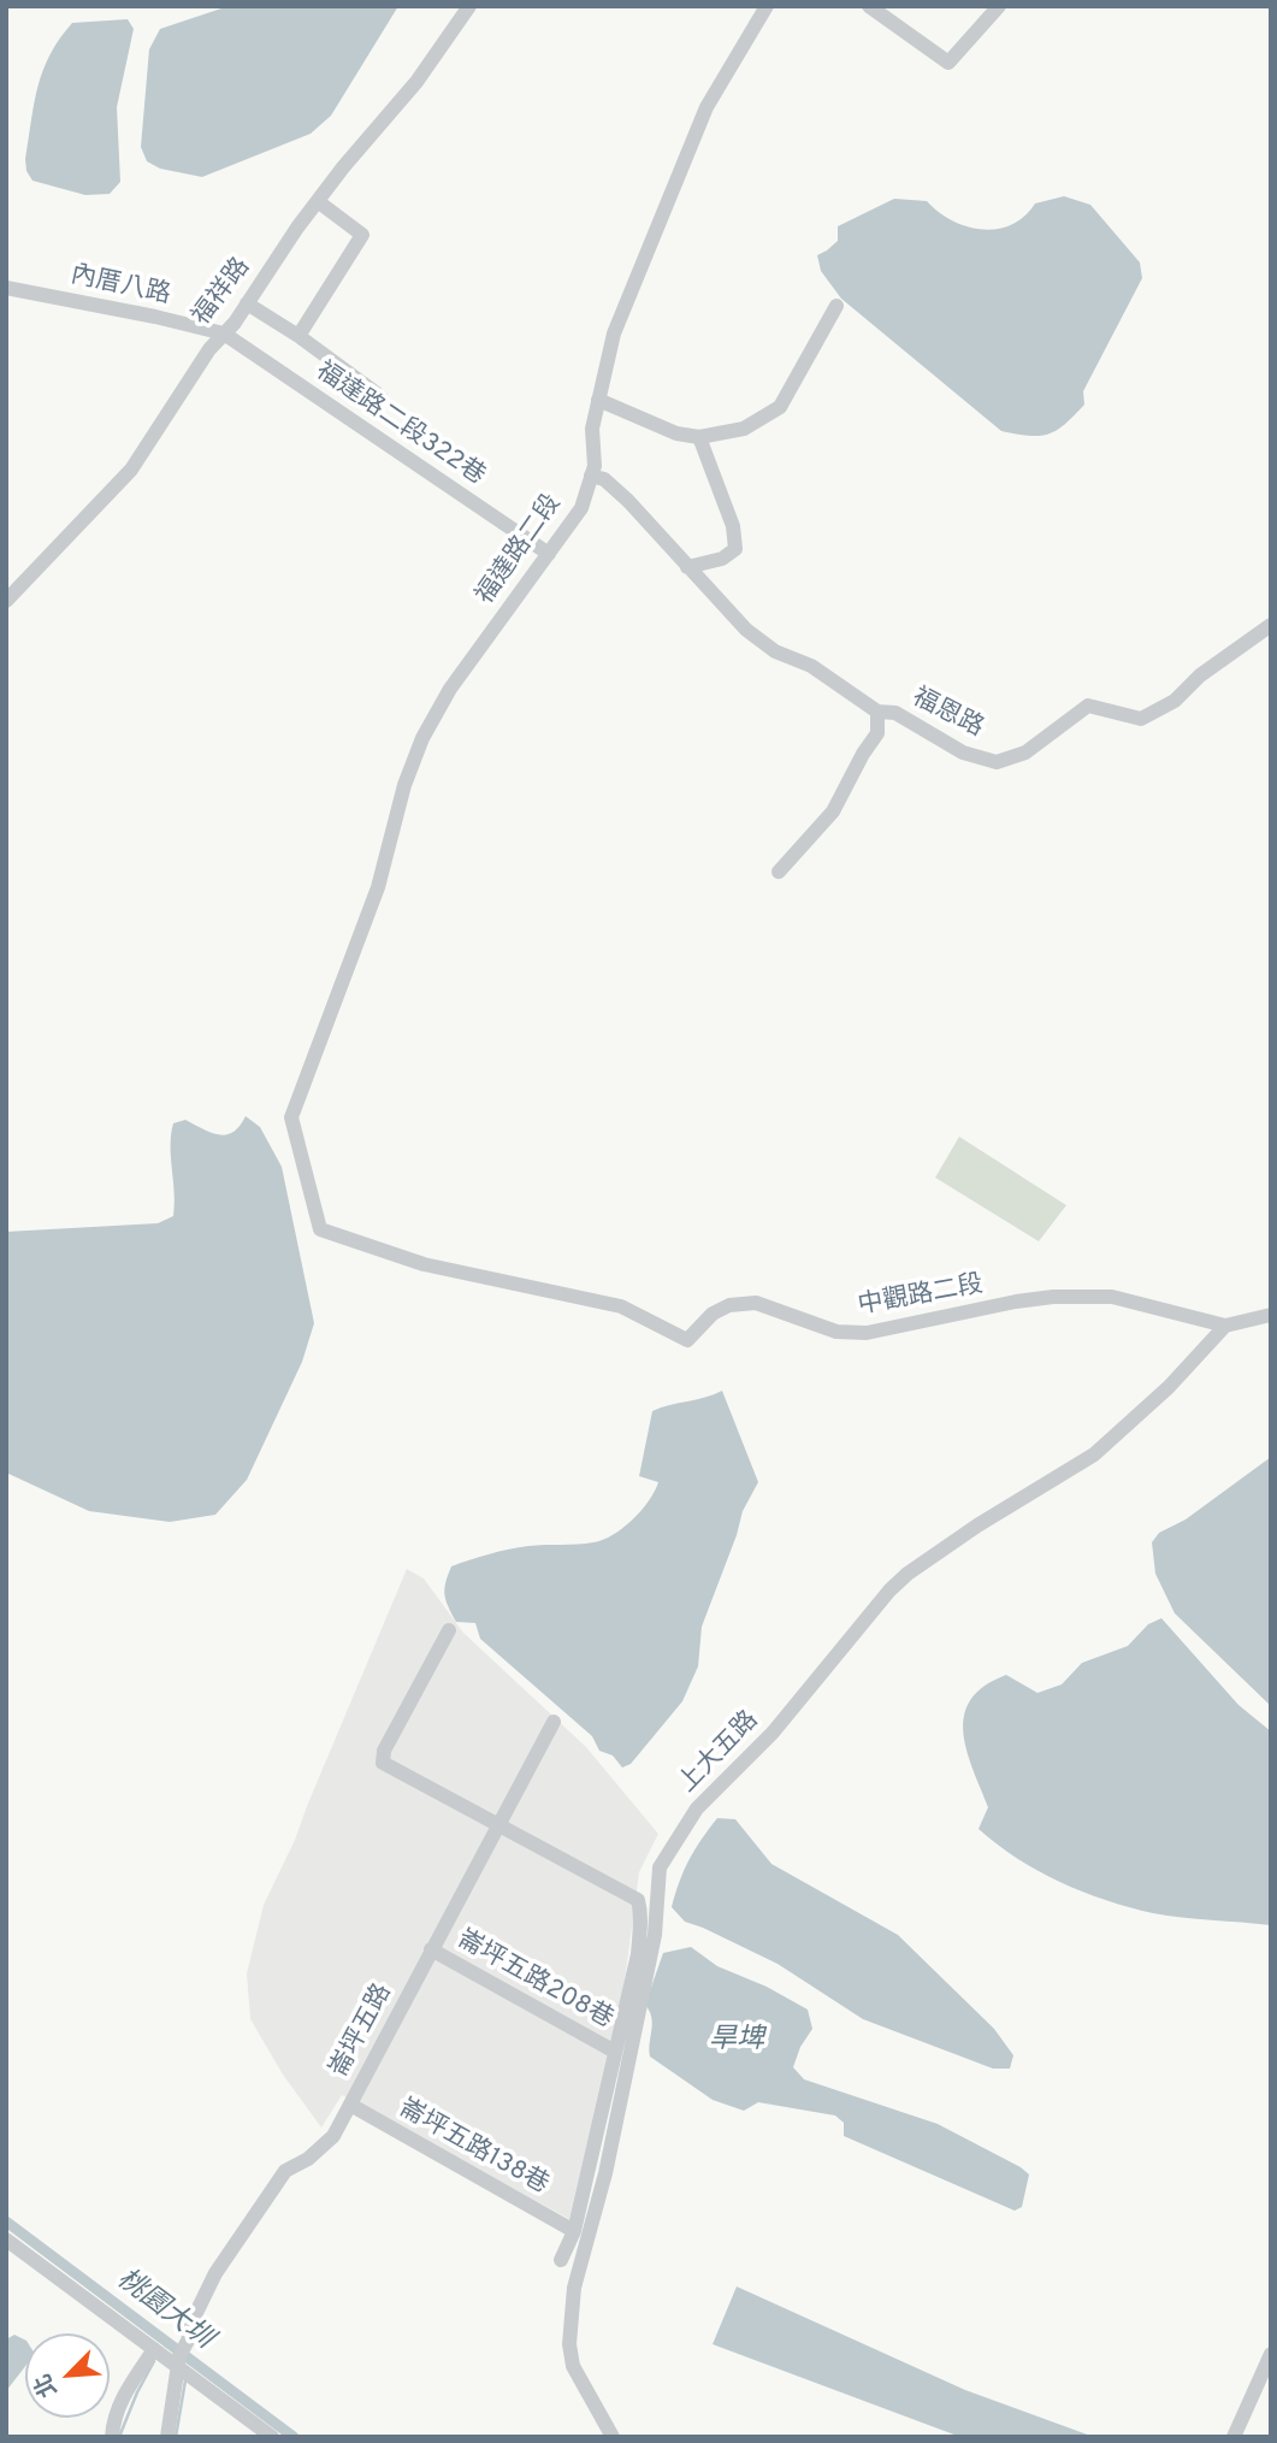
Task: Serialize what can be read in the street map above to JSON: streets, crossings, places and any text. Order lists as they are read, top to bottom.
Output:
{
  "streets": {
    "street": [
      "內厝八路",
      "福祥路",
      "福達路二段322巷",
      "福達路二段",
      "福恩路",
      "中觀路二段",
      "上大五路",
      "崙坪五路208巷",
      "崙坪五路",
      "崙坪五路138巷"
    ]
  },
  "crossings": [
    ["內厝八路", "福祥路"],
    ["內厝八路", "福達路二段322巷"],
    ["福祥路", "福達路二段322巷"],
    ["福達路二段322巷", "福達路二段"],
    ["福達路二段", "福恩路"],
    ["福達路二段", "中觀路二段"],
    ["中觀路二段", "上大五路"],
    ["崙坪五路208巷", "崙坪五路"],
    ["崙坪五路", "崙坪五路138巷"]
  ],
  "water": ["旱埤", "桃園大圳"],
  "north": "bottom left"
}
